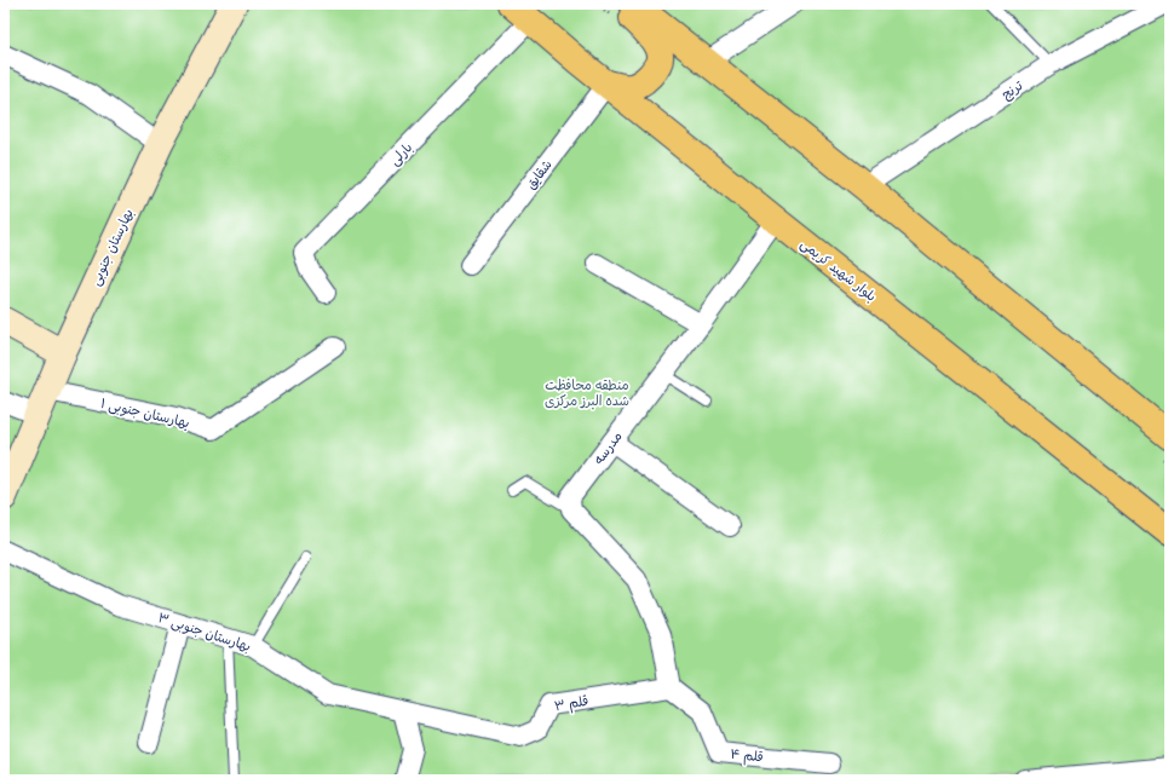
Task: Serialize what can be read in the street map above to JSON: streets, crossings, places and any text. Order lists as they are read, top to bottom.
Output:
{
  "streets": {
    "main road": ["بلوار شهید کریمی"],
    "street": [
      "ترنج",
      "بارلی",
      "شقایق",
      "بهارستان جنوبی",
      "بهارستان جنوبی ۱",
      "مدرسه",
      "بهارستان جنوبی ۳",
      "قلم ۳",
      "قلم ۴"
    ]
  },
  "crossings": [
    ["بارلی", "بلوار شهید کریمی"],
    ["شقایق", "بلوار شهید کریمی"],
    ["بهارستان جنوبی", "بهارستان جنوبی ۱"],
    ["بلوار شهید کریمی", "مدرسه"],
    ["بهارستان جنوبی ۳", "قلم ۳"],
    ["قلم ۳", "قلم ۴"]
  ],
  "parks": ["منطقه محافظت شده البرز مرکزی"]
}
